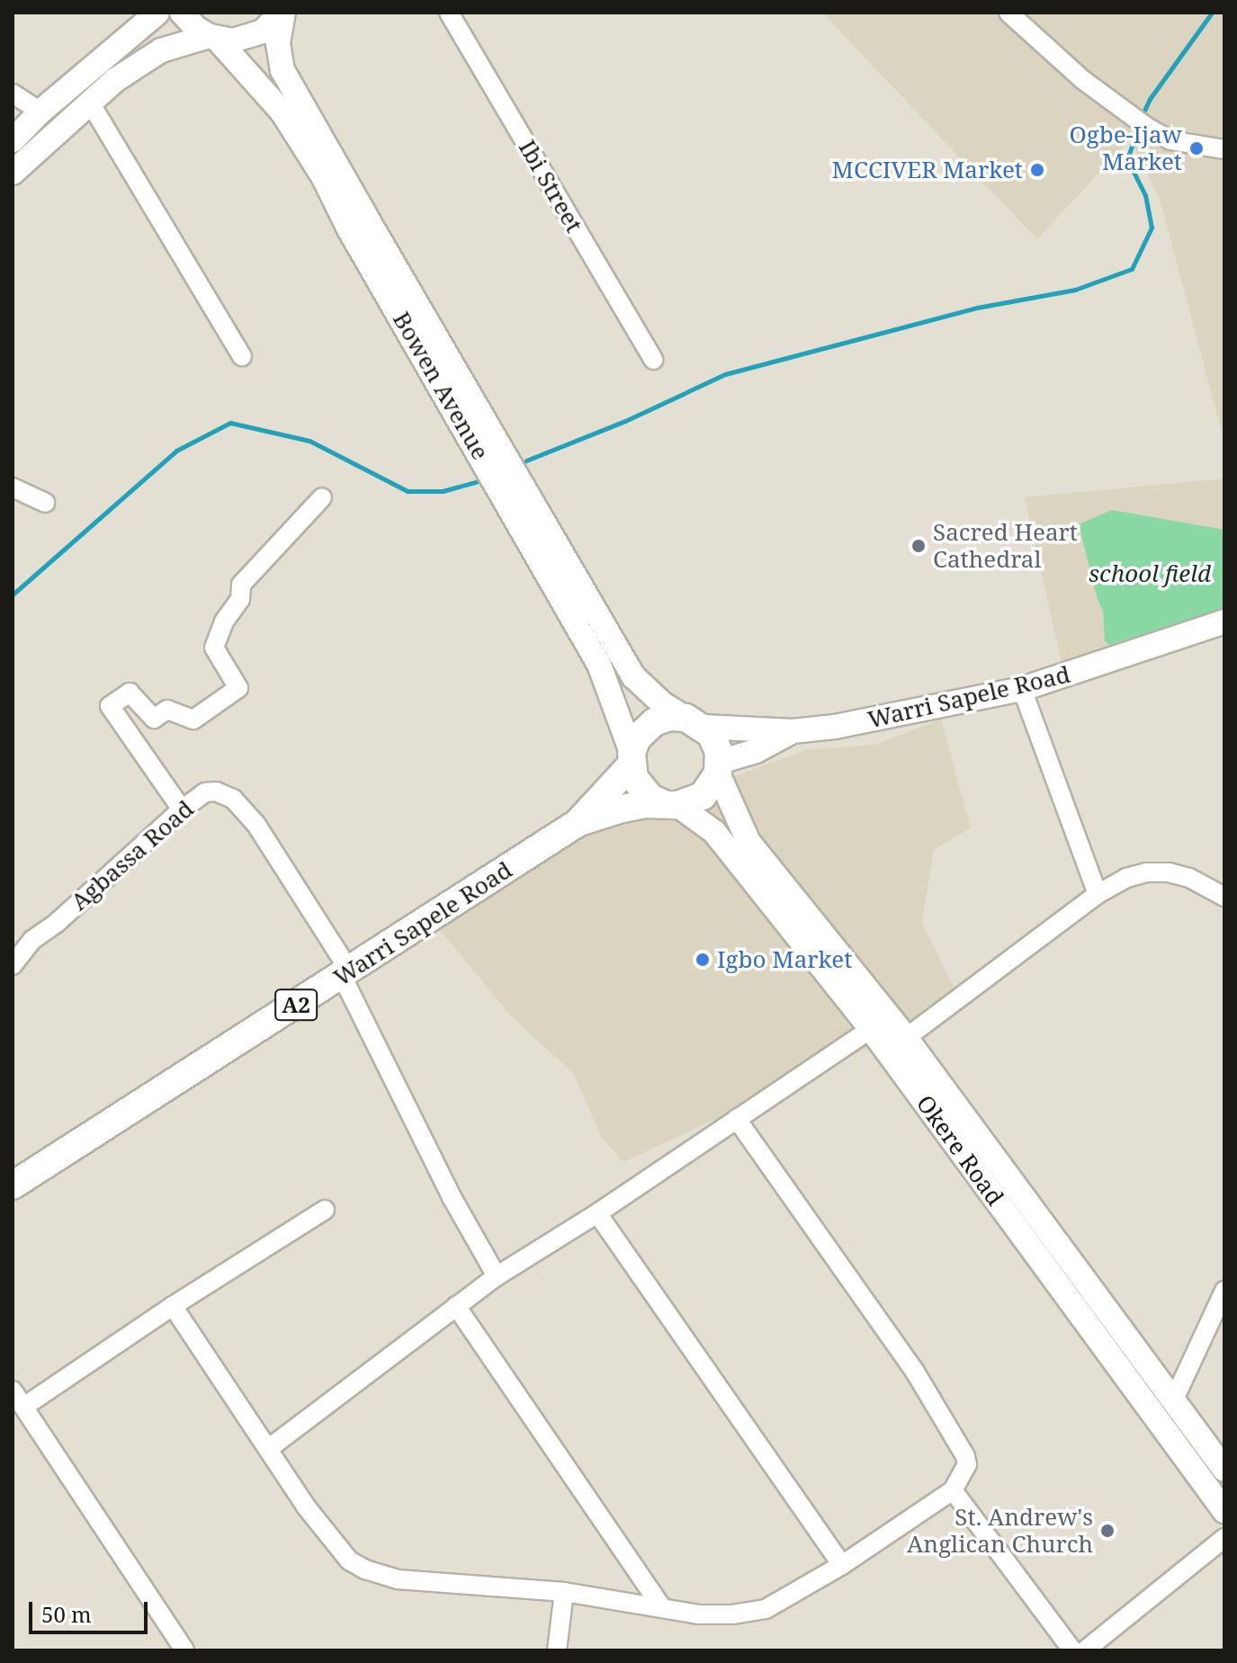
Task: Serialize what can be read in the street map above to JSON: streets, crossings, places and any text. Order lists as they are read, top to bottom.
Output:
{
  "streets": {
    "highway": ["Warri Sapele Road", "A2"],
    "main road": ["Bowen Avenue", "Okere Road"],
    "street": ["Ibi Street", "Agbassa Road"]
  },
  "crossings": [
    ["Bowen Avenue", "Warri Sapele Road"],
    ["Bowen Avenue", "Okere Road"],
    ["Warri Sapele Road", "Agbassa Road"],
    ["Warri Sapele Road", "Okere Road"]
  ],
  "parks": ["school field"],
  "places": [
    "Ogbe-Ijaw Market",
    "MCCIVER Market",
    "Sacred Heart Cathedral",
    "Igbo Market",
    "St. Andrew's Anglican Church"
  ],
  "scale_bar": "50 m"
}
